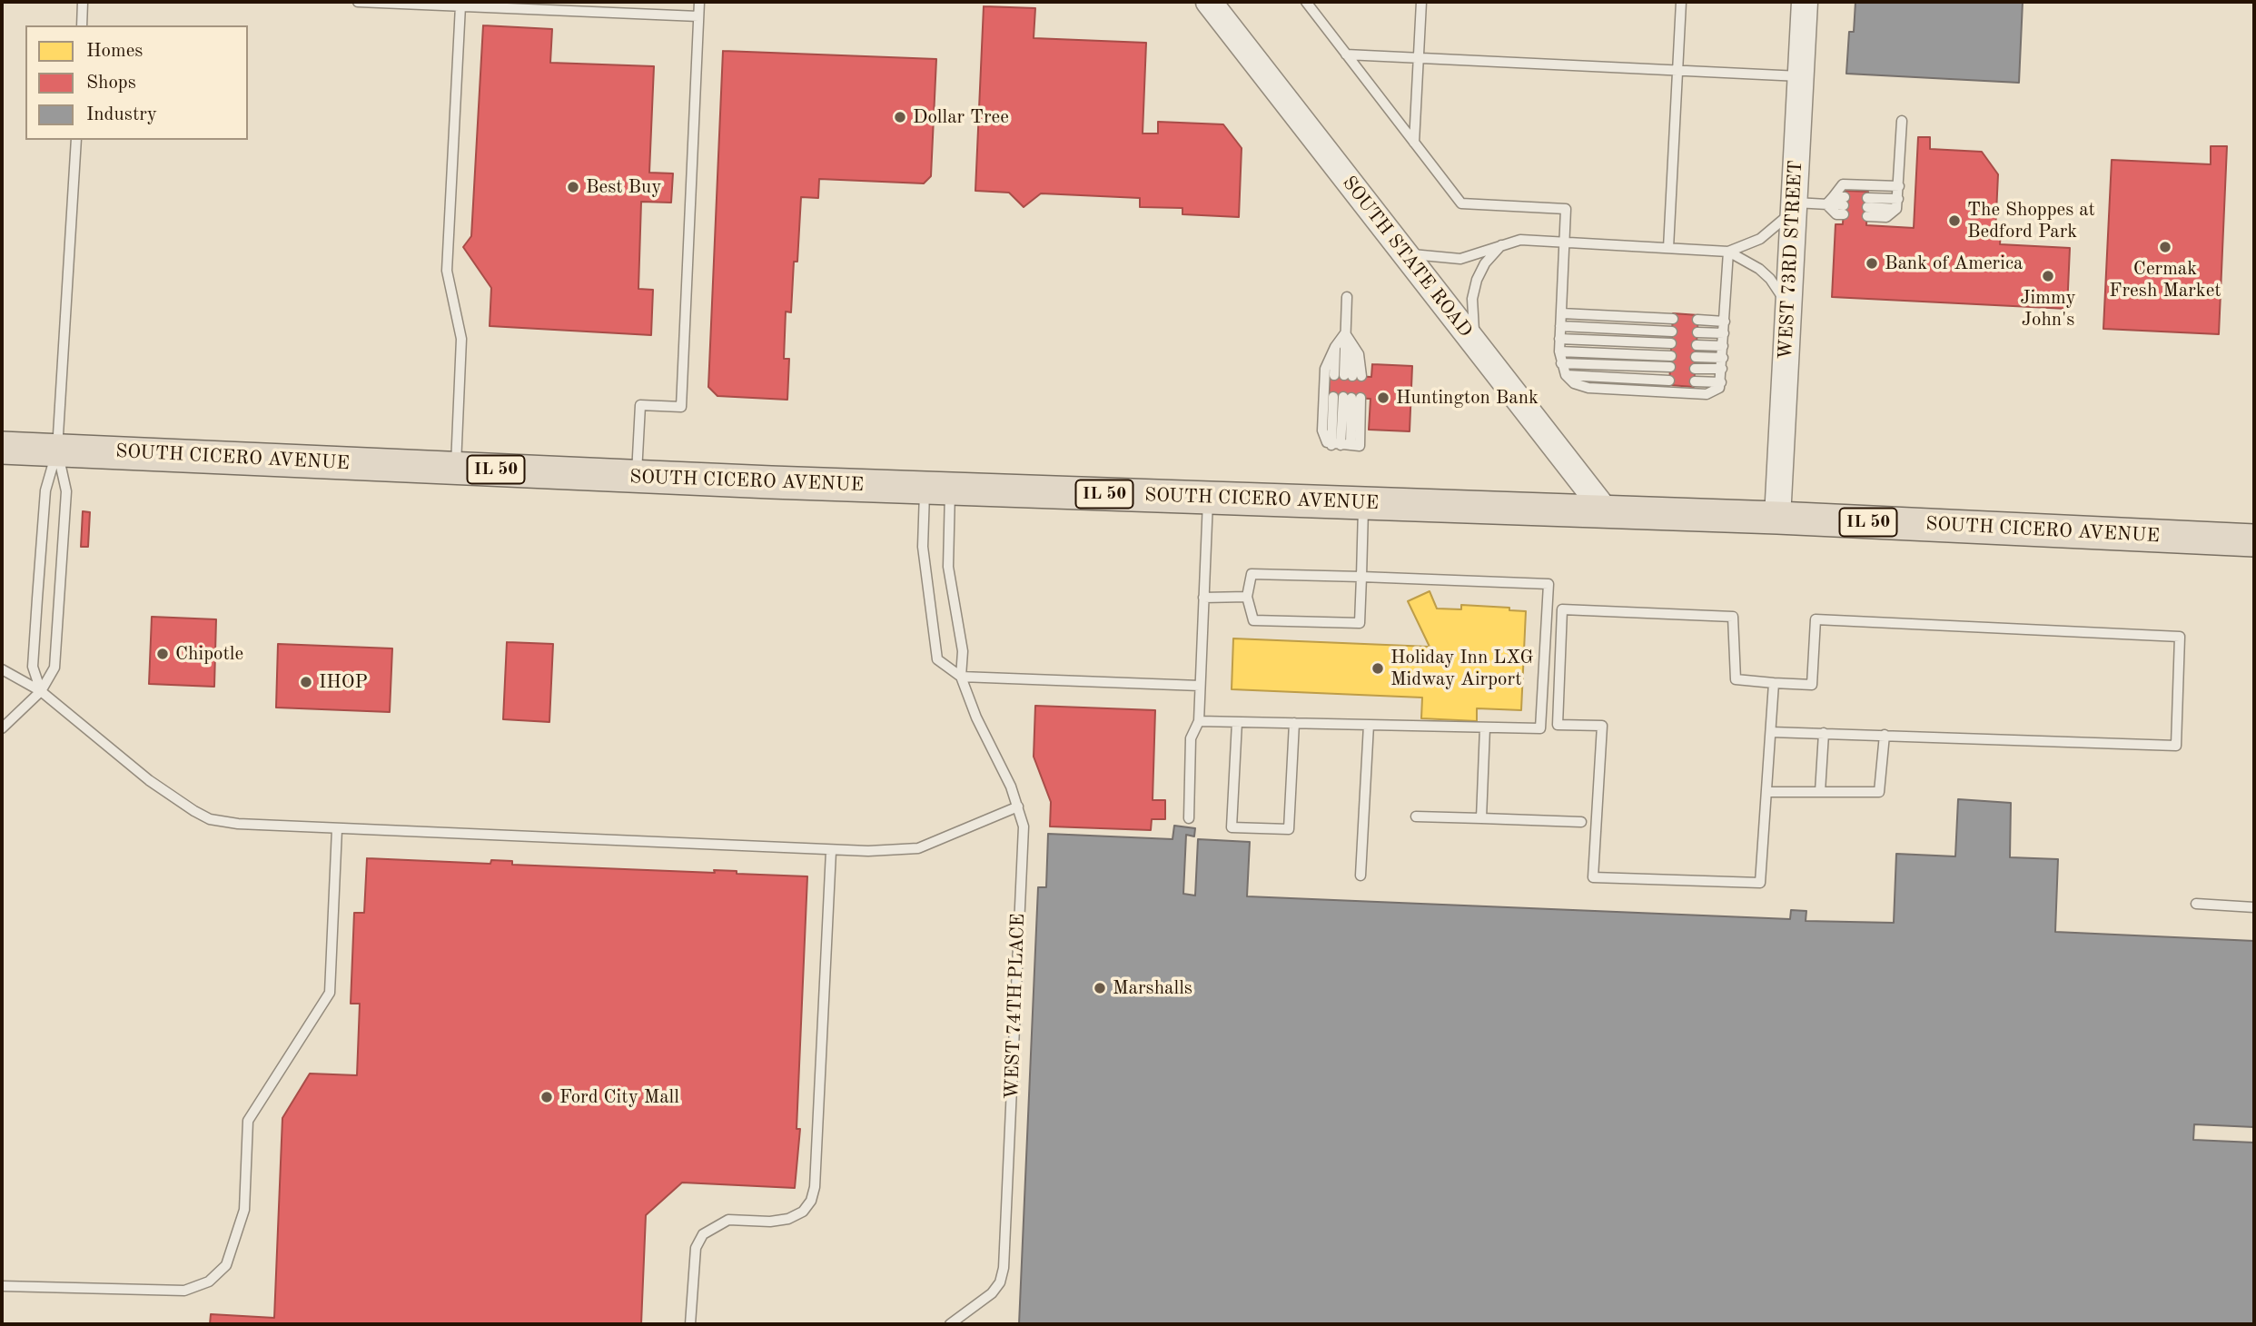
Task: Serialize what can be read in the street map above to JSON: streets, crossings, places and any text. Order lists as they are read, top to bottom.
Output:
{
  "streets": {
    "main road": ["SOUTH CICERO AVENUE", "IL 50"],
    "street": ["SOUTH STATE ROAD", "WEST 73RD STREET"],
    "lane": ["WEST 74TH PLACE"]
  },
  "crossings": [
    ["SOUTH STATE ROAD", "SOUTH CICERO AVENUE"],
    ["WEST 73RD STREET", "SOUTH CICERO AVENUE"],
    ["SOUTH CICERO AVENUE", "WEST 74TH PLACE"]
  ],
  "places": [
    "Dollar Tree",
    "Best Buy",
    "The Shoppes at Bedford Park",
    "Cermak Fresh Market",
    "Bank of America",
    "Jimmy John's",
    "Huntington Bank",
    "Chipotle",
    "Holiday Inn LXG Midway Airport",
    "IHOP",
    "Marshalls",
    "Ford City Mall"
  ],
  "legend": ["Homes", "Shops", "Industry"]
}
